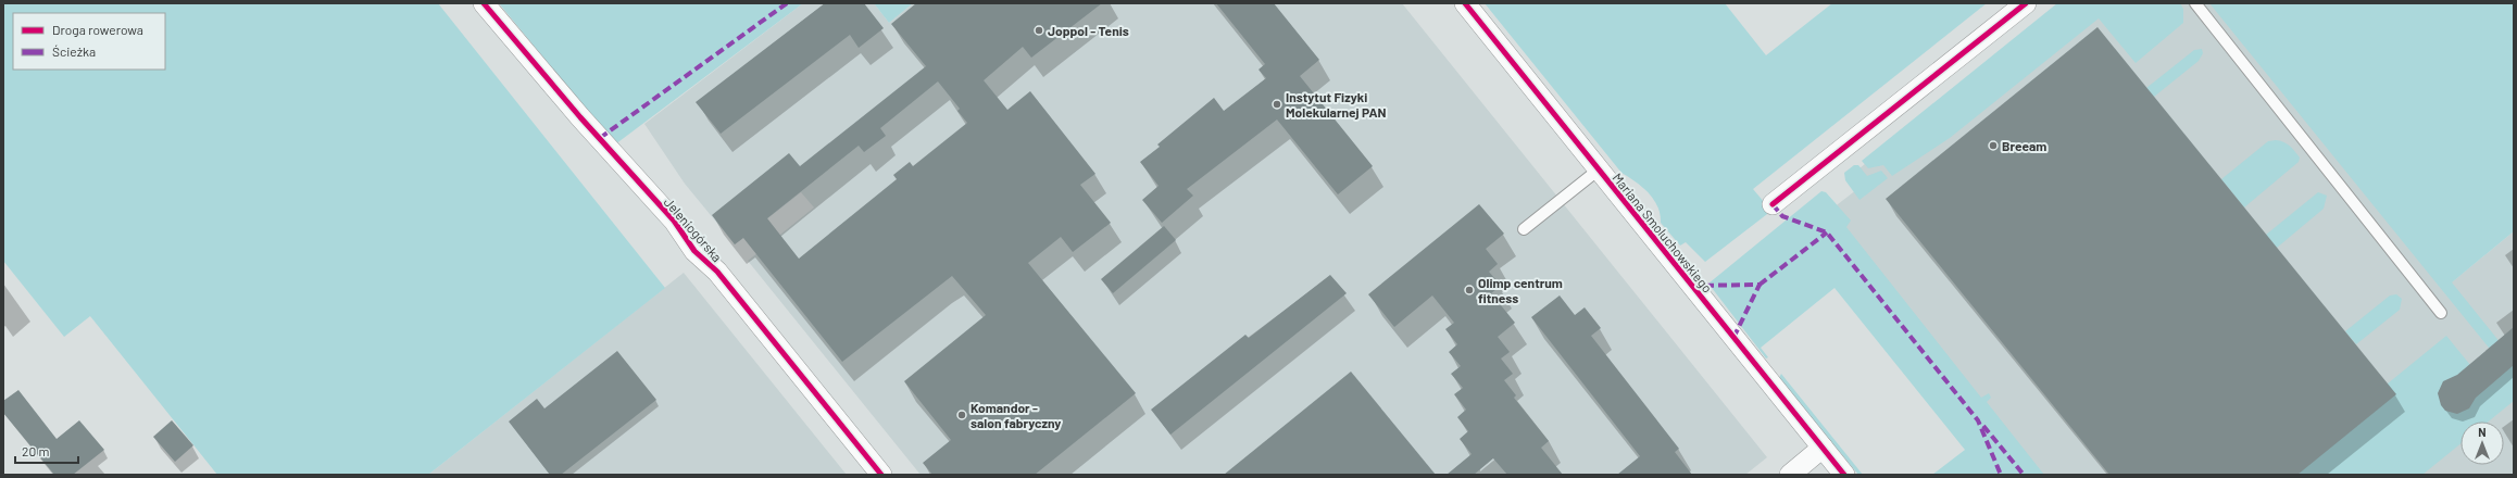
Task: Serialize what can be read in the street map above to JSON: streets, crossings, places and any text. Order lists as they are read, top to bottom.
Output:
{
  "streets": {
    "street": ["Jeleniogórska", "Mariana Smoluchowskiego"]
  },
  "places": [
    "Joppol - Tenis",
    "Instytut Fizyki Molekularnej PAN",
    "Breeam",
    "Olimp centrum fitness",
    "Komandor - salon fabryczny"
  ],
  "legend": ["Droga rowerowa", "Ścieżka"],
  "scale_bar": "20 m",
  "north": "top"
}
